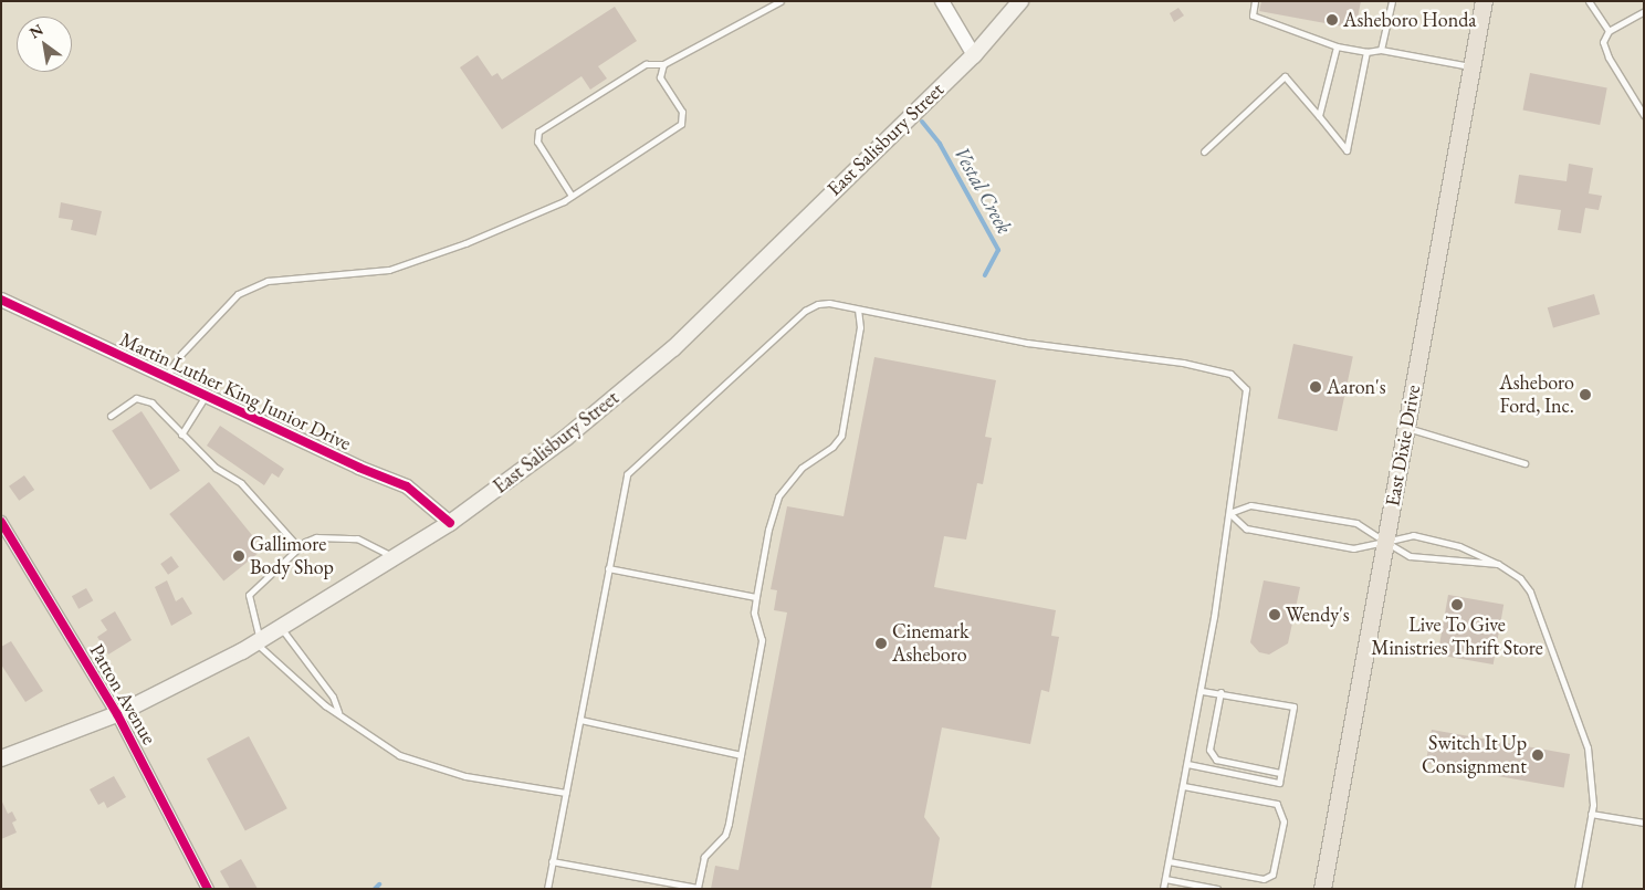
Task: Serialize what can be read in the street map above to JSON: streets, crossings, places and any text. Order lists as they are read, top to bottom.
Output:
{
  "streets": {
    "main road": ["East Salisbury Street", "East Dixie Drive"],
    "street": ["Martin Luther King Junior Drive", "Patton Avenue"]
  },
  "crossings": [
    ["East Salisbury Street", "Martin Luther King Junior Drive"],
    ["East Salisbury Street", "Patton Avenue"]
  ],
  "water": ["Vestal Creek"],
  "places": [
    "Asheboro Honda",
    "Aaron's",
    "Asheboro Ford, Inc.",
    "Gallimore Body Shop",
    "Live To Give Ministries Thrift Store",
    "Wendy's",
    "Cinemark Asheboro",
    "Switch It Up Consignment"
  ],
  "north": "top left"
}
